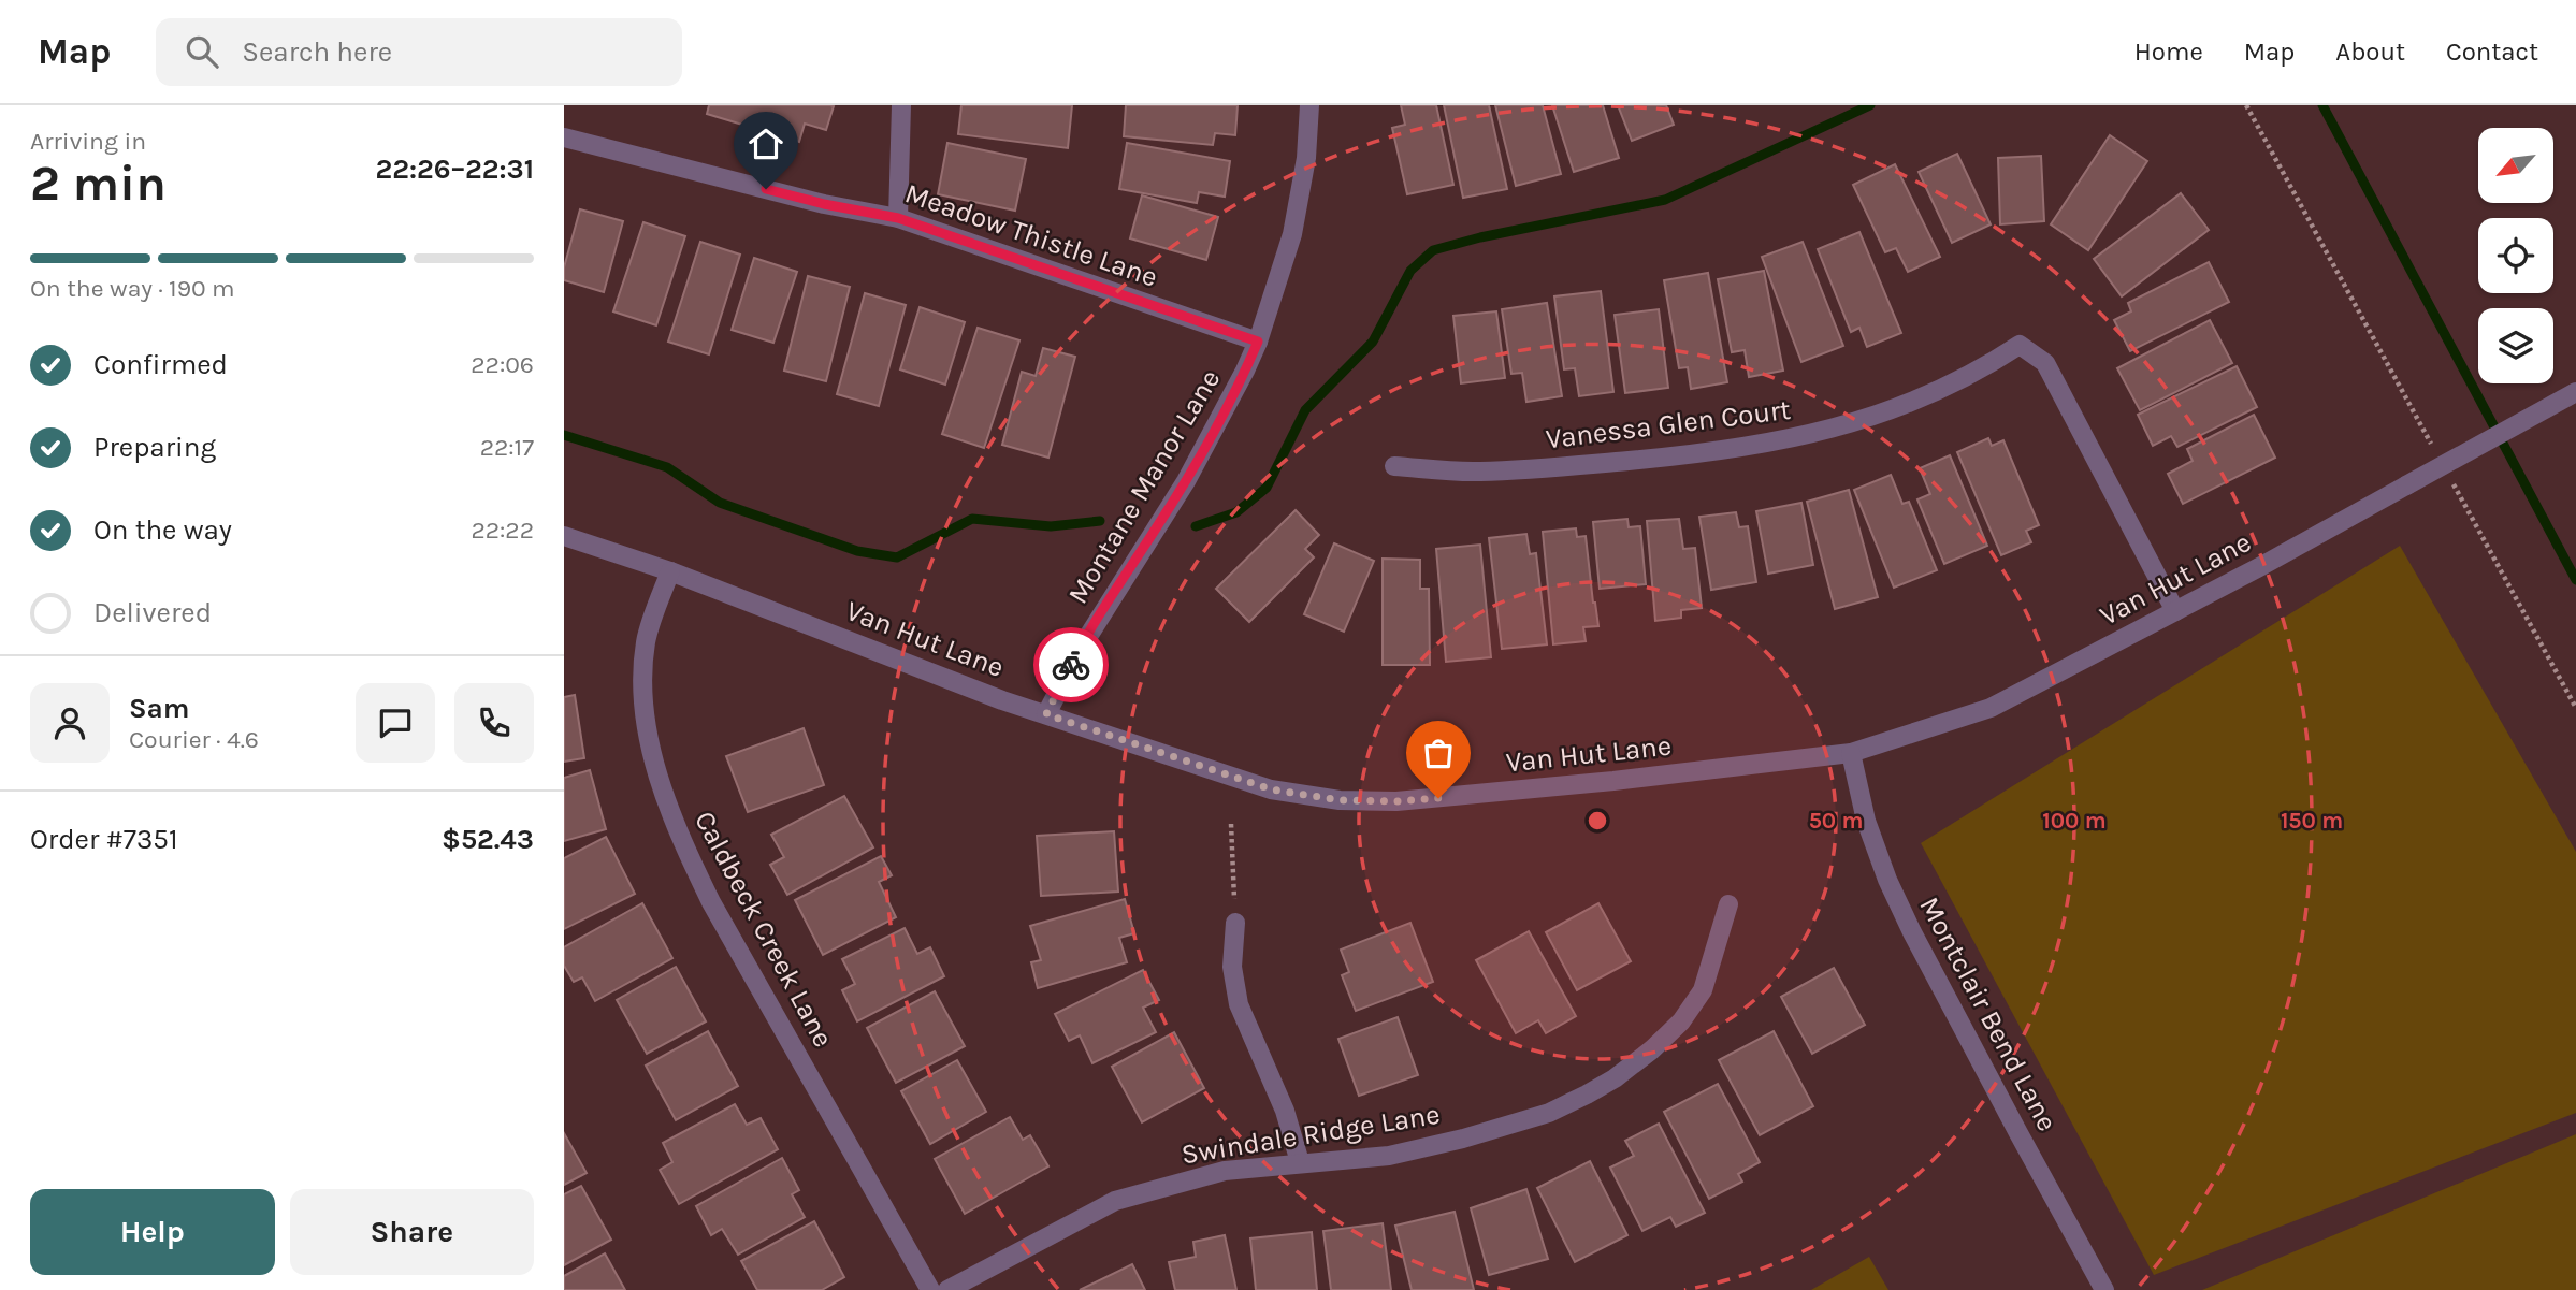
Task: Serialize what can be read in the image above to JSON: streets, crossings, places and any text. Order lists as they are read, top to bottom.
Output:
{
  "streets": {
    "street": [
      "Meadow Thistle Lane",
      "Vanessa Glen Court",
      "Montane Manor Lane",
      "Van Hut Lane",
      "Caldbeck Creek Lane",
      "Montclair Bend Lane",
      "Swindale Ridge Lane"
    ]
  },
  "crossings": [
    ["Meadow Thistle Lane", "Montane Manor Lane"],
    ["Vanessa Glen Court", "Van Hut Lane"],
    ["Montane Manor Lane", "Van Hut Lane"],
    ["Van Hut Lane", "Caldbeck Creek Lane"],
    ["Van Hut Lane", "Montclair Bend Lane"]
  ],
  "north": "bottom left",
  "page": {
    "header": "Map",
    "search": "Search here",
    "nav": [
      "Home",
      "Map",
      "About",
      "Contact"
    ],
    "heading": ["2 min", "Arriving in", "22:26–22:31"],
    "panel": [
      "Sam",
      "Courier · 4.6",
      "Order #7351",
      "$52.43"
    ],
    "bar": "On the way · 190 m",
    "list": [
      ["Confirmed", "22:06"],
      ["Preparing", "22:17"],
      ["On the way", "22:22"],
      "Delivered"
    ],
    "buttons": ["Help", "Share"]
  },
  "rings": ["50 m", "100 m", "150 m"]
}
